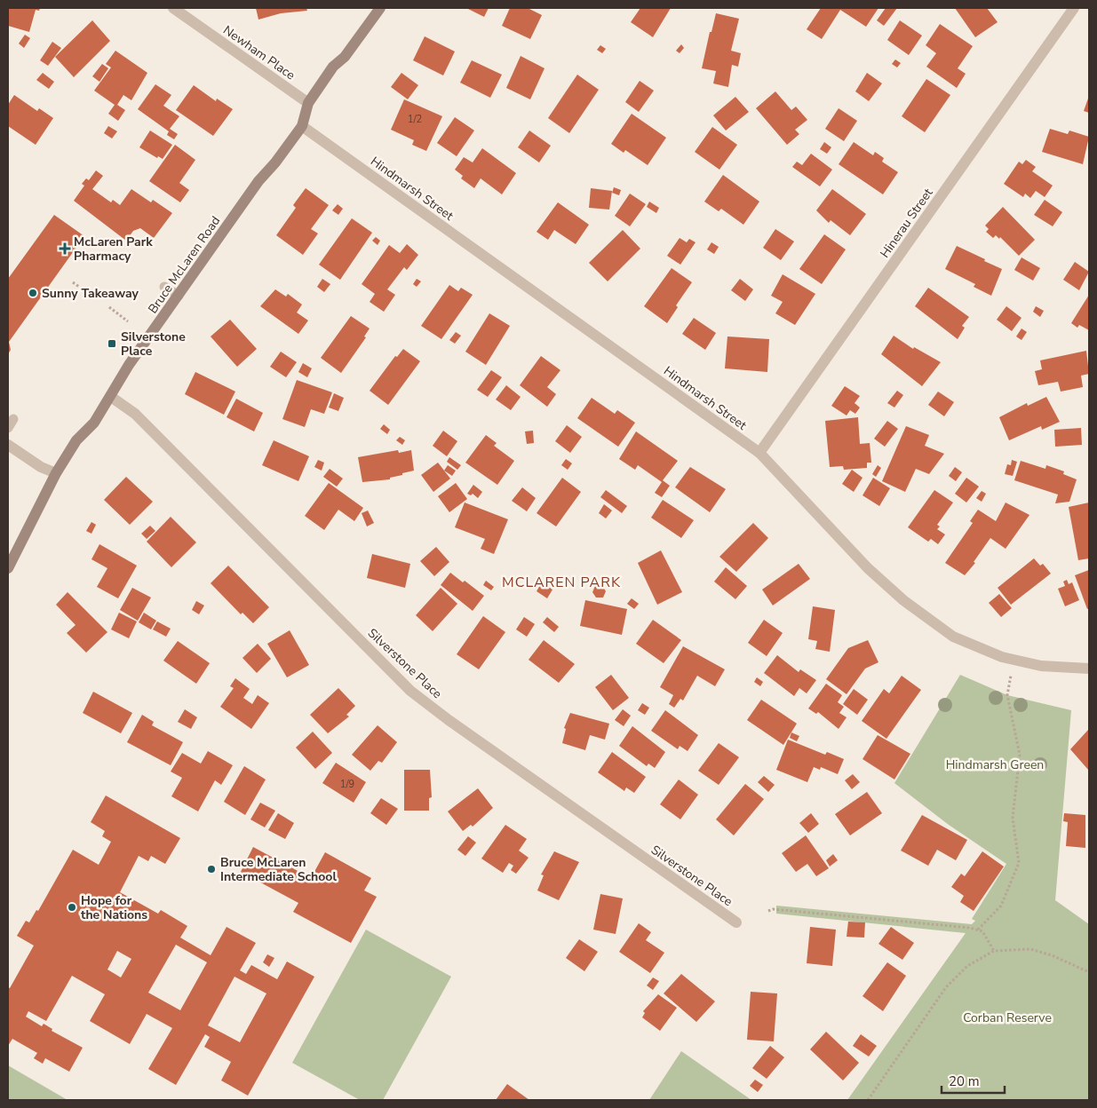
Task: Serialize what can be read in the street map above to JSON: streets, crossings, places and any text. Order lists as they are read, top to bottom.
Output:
{
  "streets": {
    "main road": ["Bruce McLaren Road"],
    "street": [
      "Newham Place",
      "Hindmarsh Street",
      "Hinerau Street",
      "Silverstone Place"
    ]
  },
  "crossings": [
    ["Newham Place", "Bruce McLaren Road"],
    ["Hindmarsh Street", "Hinerau Street"],
    ["Hindmarsh Street", "Bruce McLaren Road"],
    ["Bruce McLaren Road", "Silverstone Place"]
  ],
  "districts": ["MCLAREN PARK"],
  "parks": ["Hindmarsh Green", "Corban Reserve"],
  "places": {
    "health": ["McLaren Park Pharmacy"],
    "other": ["Sunny Takeaway", "Bruce McLaren Intermediate School", "Hope for the Nations"],
    "transit": ["Silverstone Place"]
  },
  "house_numbers": ["1/2", "1/9"],
  "scale_bar": "20 m"
}
